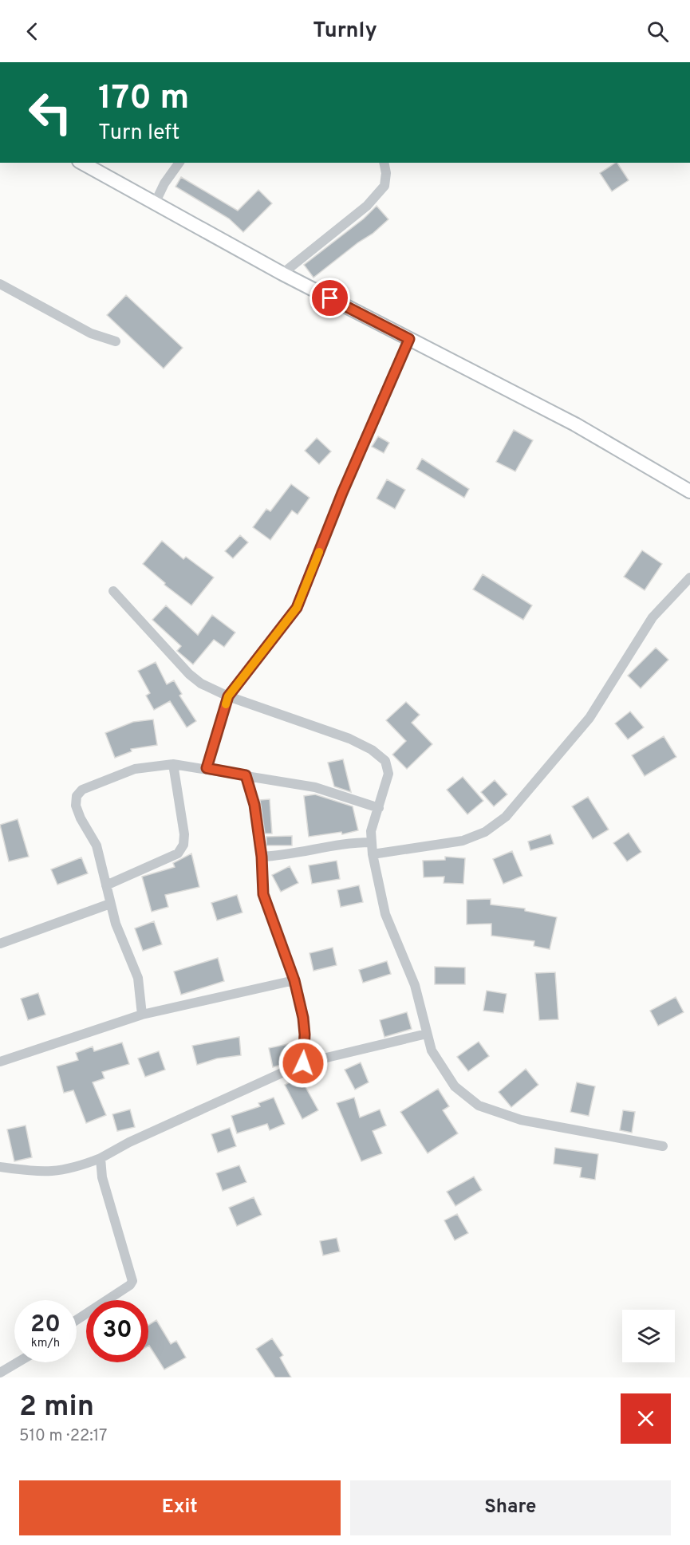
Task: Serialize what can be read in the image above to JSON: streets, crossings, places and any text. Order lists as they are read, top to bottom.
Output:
{
  "page": {
    "header": "Turnly",
    "turn": ["170 m", "Turn left"],
    "speed": "20 km/h",
    "limit": "30",
    "heading": ["2 min", "510 m · 22:17"],
    "buttons": ["Exit", "Share"]
  }
}
